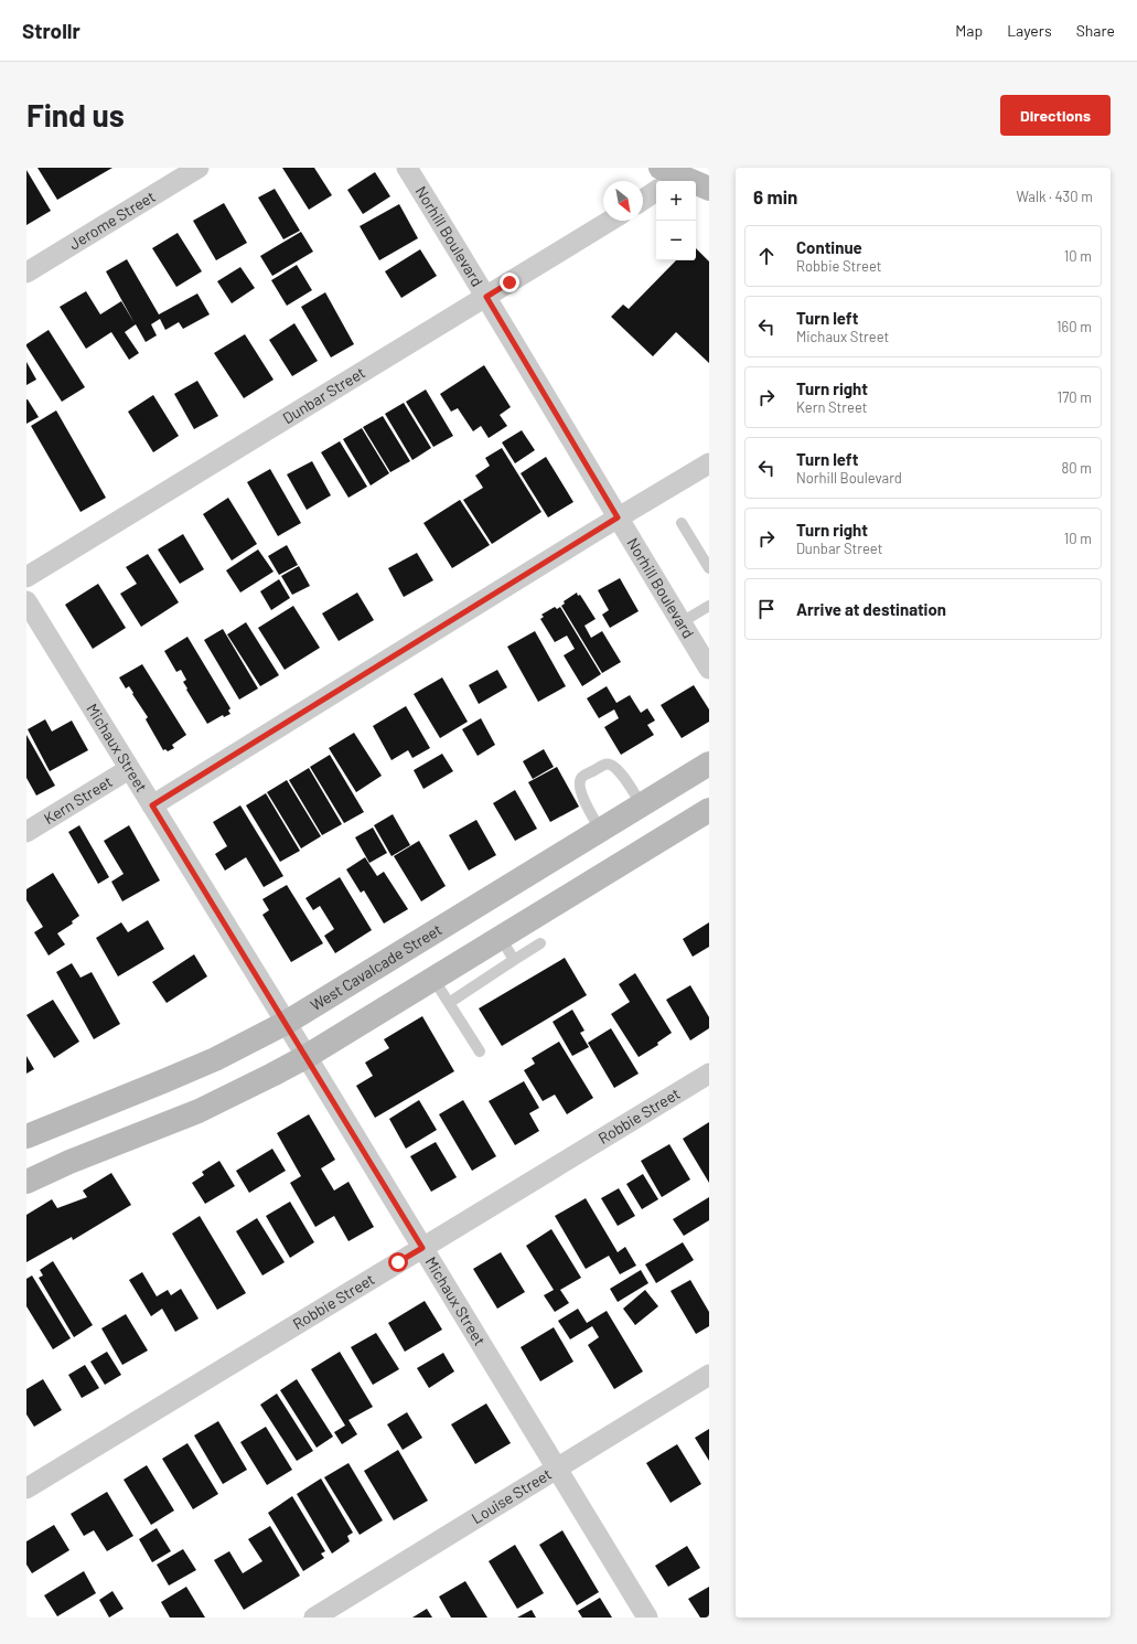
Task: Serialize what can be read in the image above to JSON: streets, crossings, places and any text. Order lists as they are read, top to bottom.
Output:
{
  "streets": {
    "main road": ["West Cavalcade Street"],
    "street": [
      "Jerome Street",
      "Norhill Boulevard",
      "Dunbar Street",
      "Michaux Street",
      "Kern Street",
      "Robbie Street",
      "Louise Street"
    ]
  },
  "crossings": [
    ["Norhill Boulevard", "Dunbar Street"],
    ["Michaux Street", "Kern Street"],
    ["Michaux Street", "West Cavalcade Street"],
    ["Michaux Street", "Robbie Street"],
    ["Michaux Street", "Louise Street"]
  ],
  "north": "bottom right",
  "page": {
    "header": "Strollr",
    "nav": ["Map", "Layers", "Share"],
    "buttons": "Directions",
    "title": "Find us",
    "heading": ["6 min", "Walk · 430 m"],
    "map_buttons": ["+", "−"],
    "list": [
      ["Continue", "Robbie Street", "10 m"],
      ["Turn left", "Michaux Street", "160 m"],
      ["Turn right", "Kern Street", "170 m"],
      ["Turn left", "Norhill Boulevard", "80 m"],
      ["Turn right", "Dunbar Street", "10 m"],
      "Arrive at destination"
    ]
  }
}
